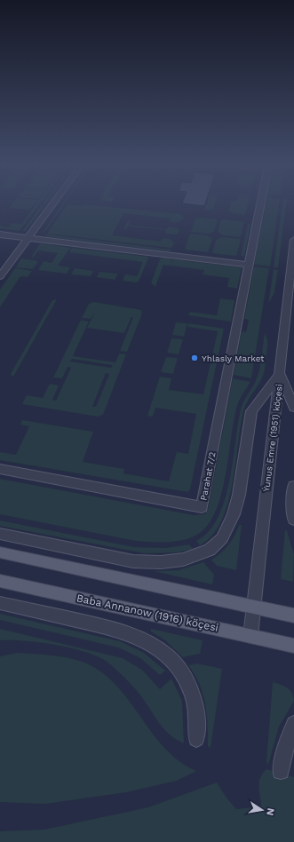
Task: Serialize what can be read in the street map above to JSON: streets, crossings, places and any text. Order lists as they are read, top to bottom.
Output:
{
  "streets": {
    "main road": ["Baba Annanow (1916) köçesi"],
    "street": ["Ýunus Emre (1951) köçesi", "Parahat 7/2"]
  },
  "crossings": [
    ["Ýunus Emre (1951) köçesi", "Baba Annanow (1916) köçesi"]
  ],
  "places": ["Yhlasly Market"],
  "north": "right"
}
